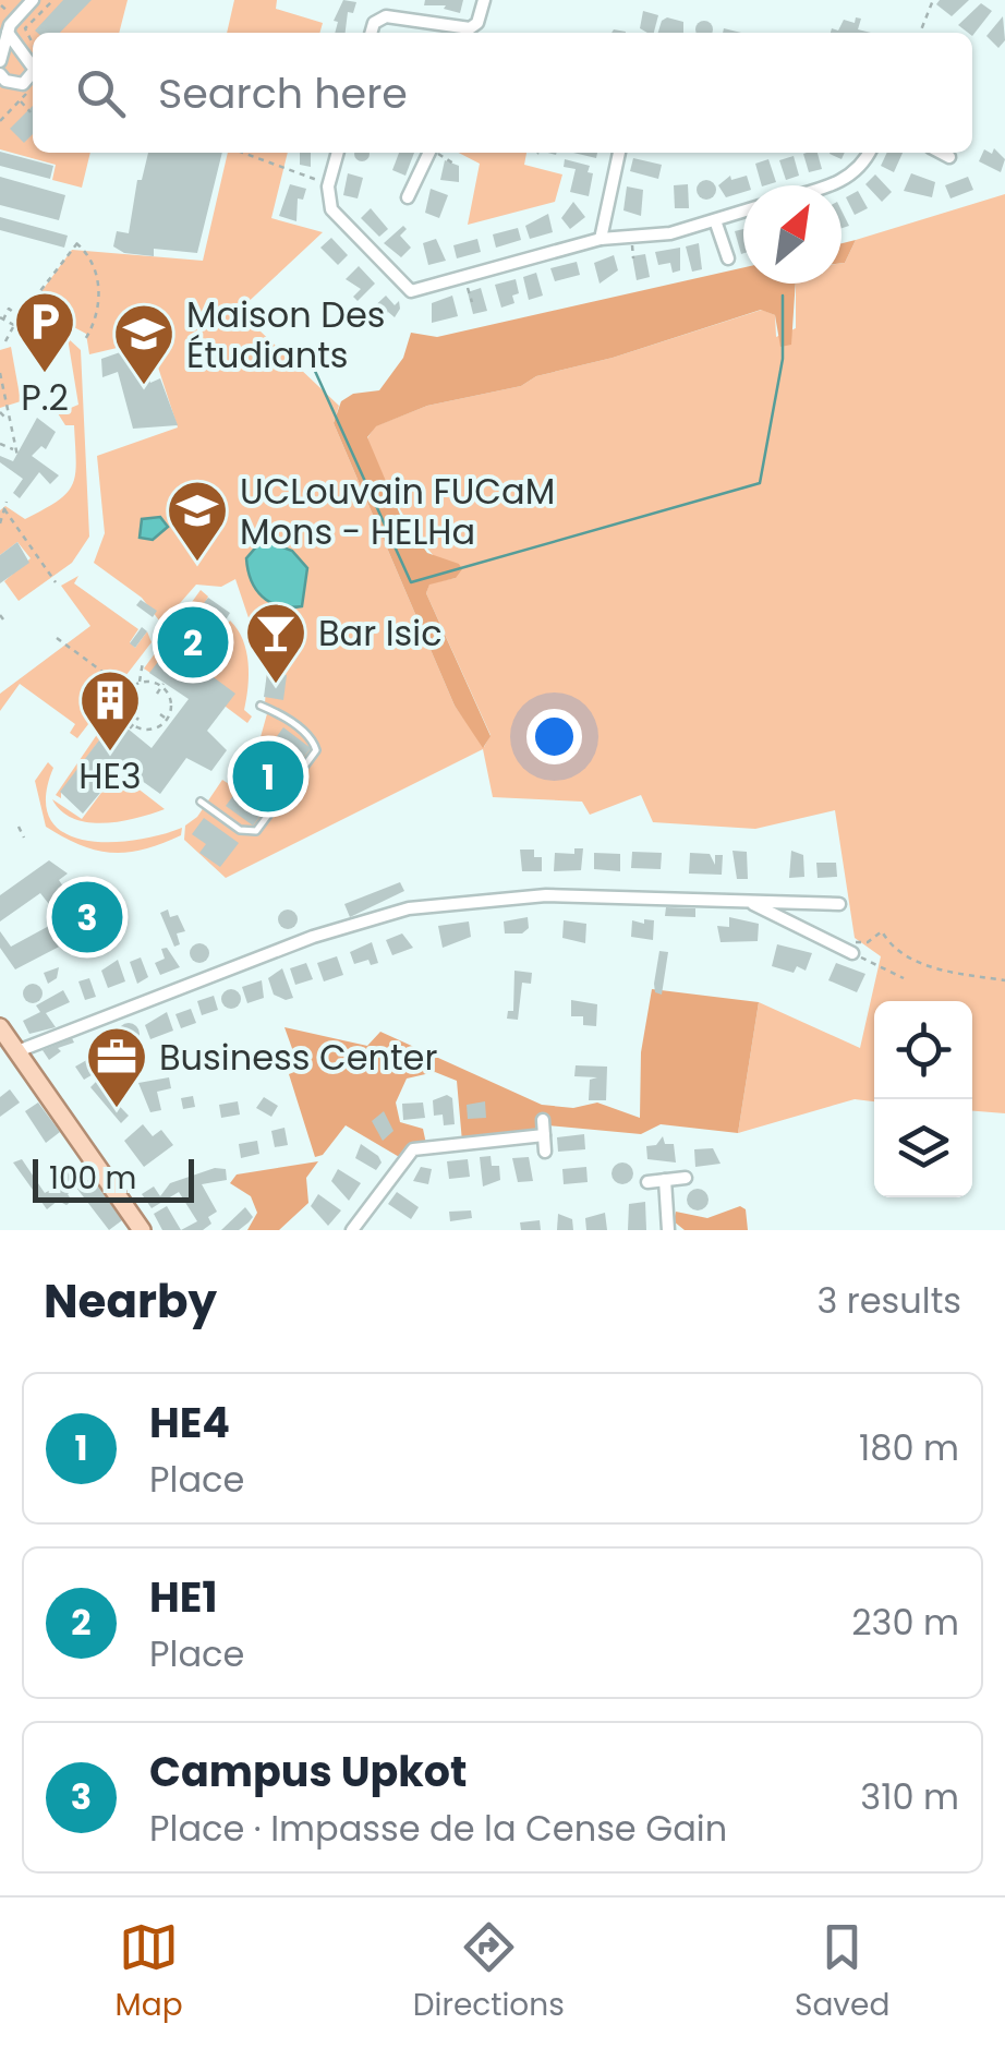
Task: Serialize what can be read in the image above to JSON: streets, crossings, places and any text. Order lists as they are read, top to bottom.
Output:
{
  "places": {
    "parking": ["P.2"],
    "school or university": ["Maison Des Étudiants", "UCLouvain FUCaM Mons - HELHa"],
    "bar": ["Bar Isic"],
    "building": ["HE3"],
    "office": ["Business Center"]
  },
  "scale_bar": "100 m",
  "north": "top right",
  "page": {
    "search": "Search here",
    "pins": ["2", "1", "3"],
    "scale": "100 m",
    "heading": ["Nearby", "3 results"],
    "list": [
      {
        "mark": "1",
        "name": "HE4",
        "note": "Place",
        "value": "180 m"
      },
      {
        "mark": "2",
        "name": "HE1",
        "note": "Place",
        "value": "230 m"
      },
      {
        "mark": "3",
        "name": "Campus Upkot",
        "note": "Place · Impasse de la Cense Gain",
        "value": "310 m"
      }
    ],
    "nav": ["Map", "Directions", "Saved"]
  }
}
